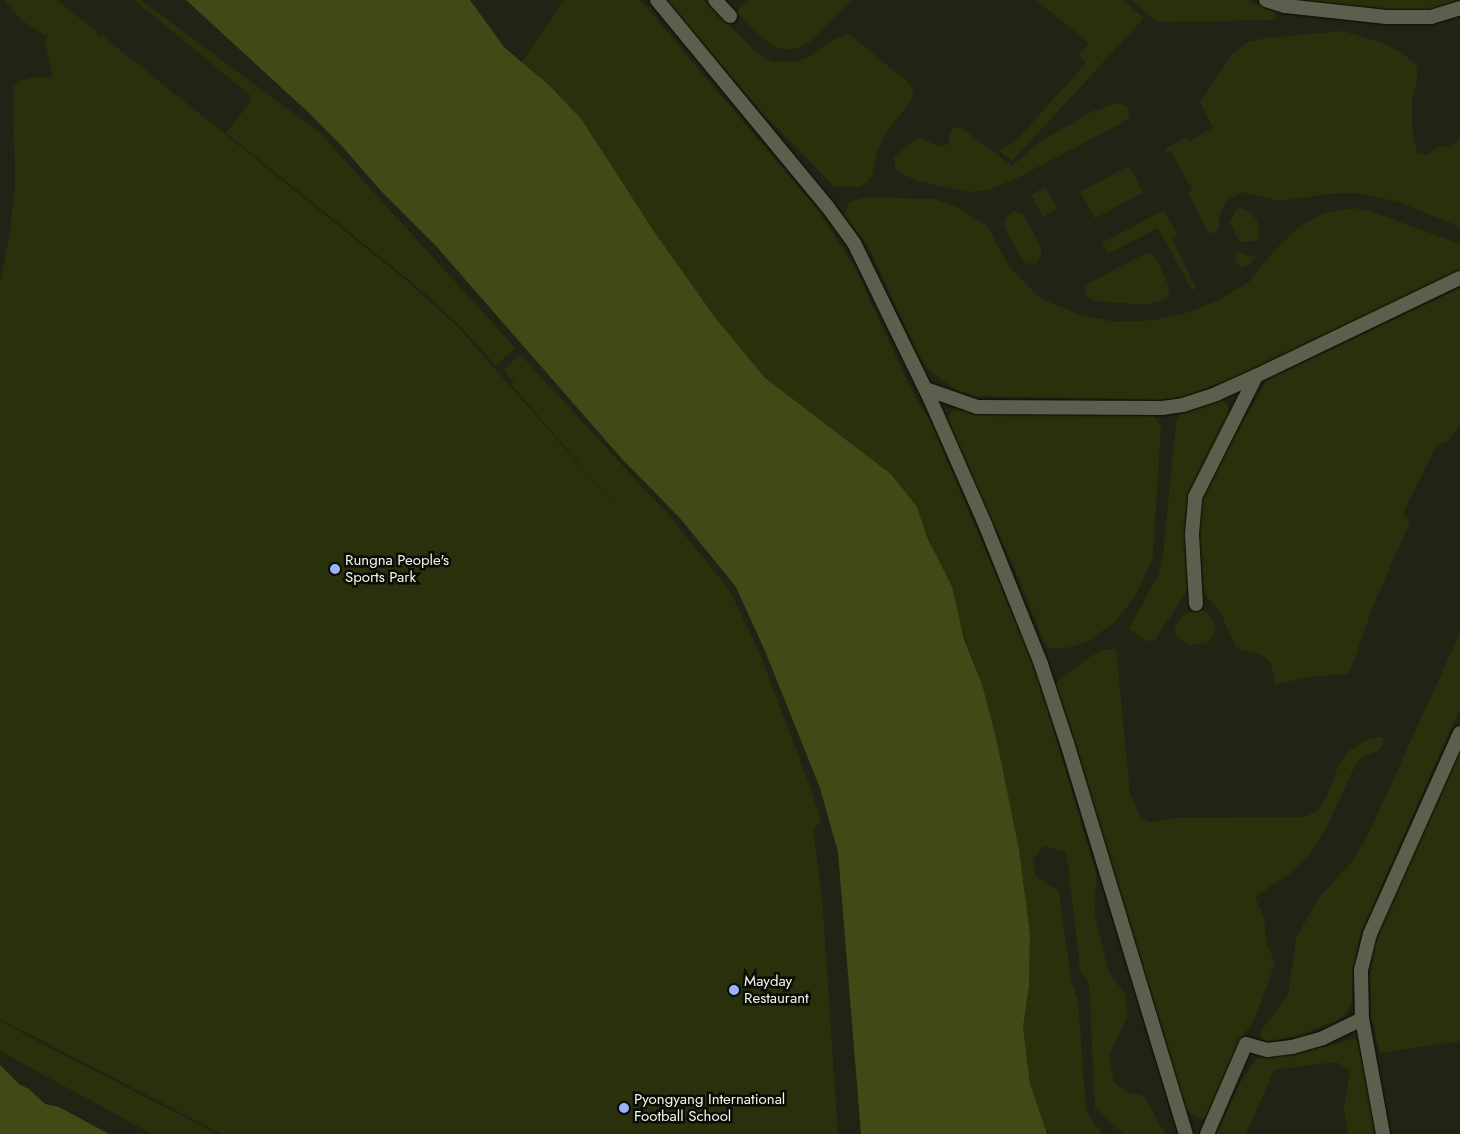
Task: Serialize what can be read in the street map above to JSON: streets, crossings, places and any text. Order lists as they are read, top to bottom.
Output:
{
  "places": ["Rungna People's Sports Park", "Mayday Restaurant", "Pyongyang International Football School"]
}
